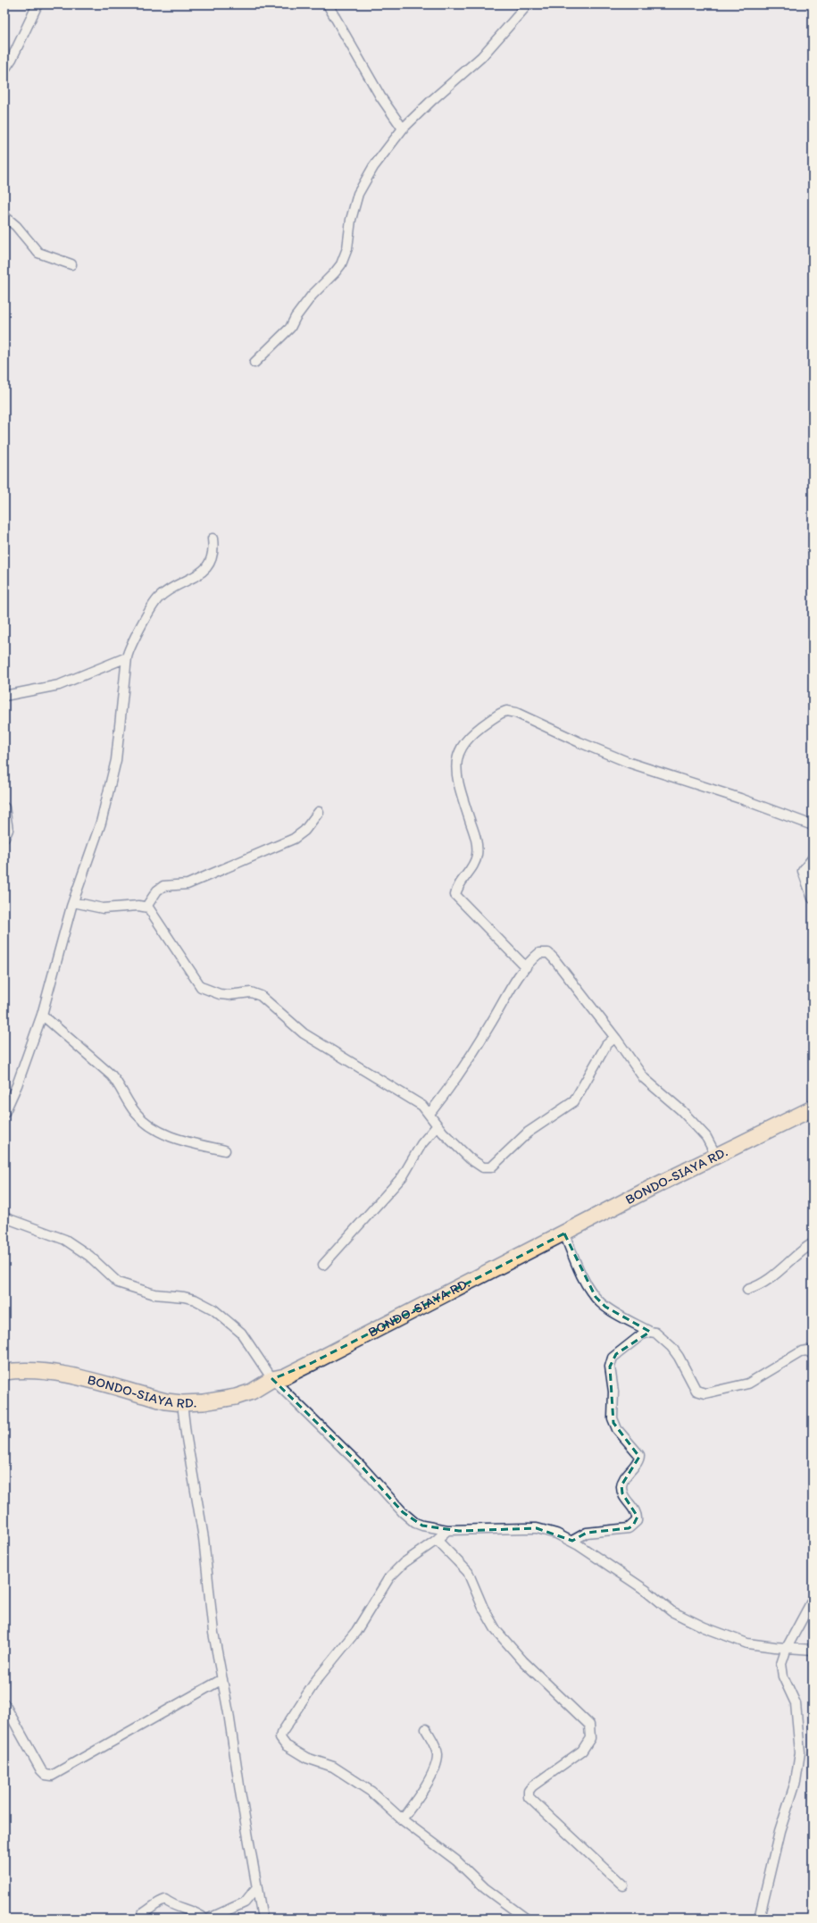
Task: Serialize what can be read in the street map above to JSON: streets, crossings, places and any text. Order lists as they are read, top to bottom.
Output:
{
  "streets": {
    "highway": ["BONDO-SIAYA RD."]
  }
}
